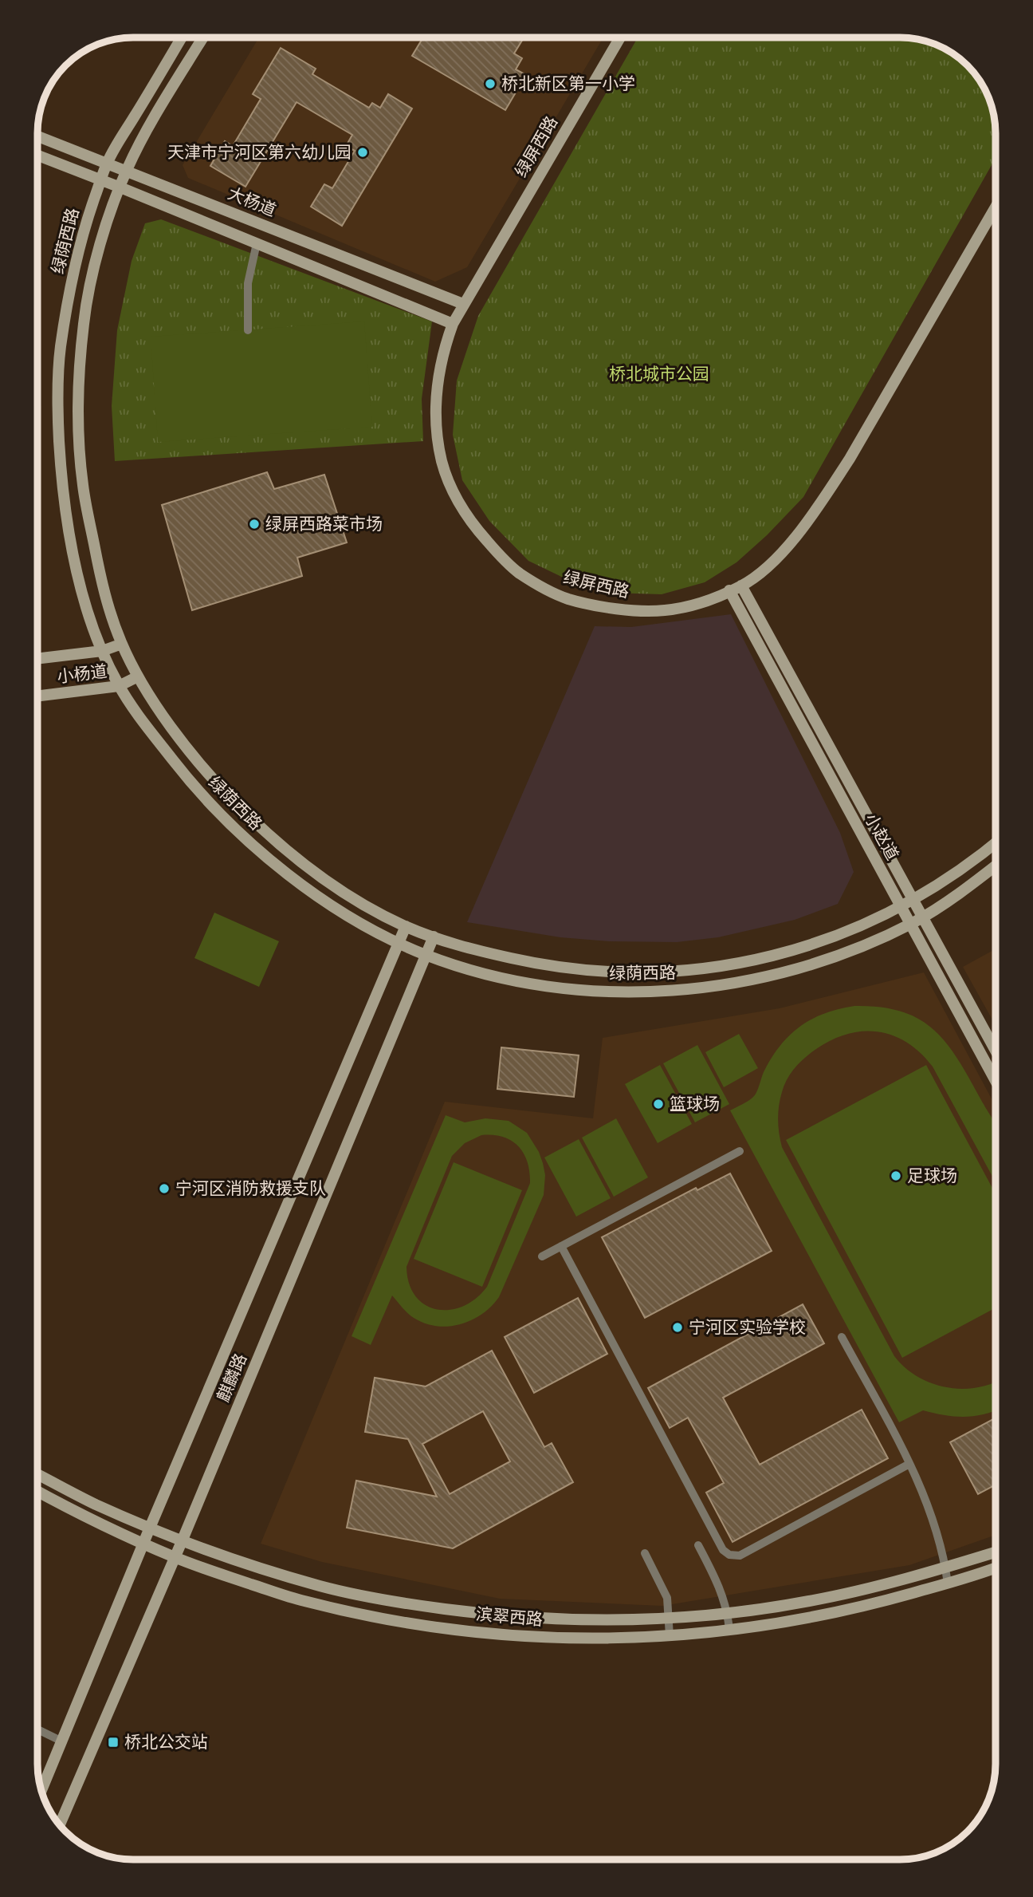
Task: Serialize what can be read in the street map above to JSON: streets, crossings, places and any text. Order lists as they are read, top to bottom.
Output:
{
  "streets": {
    "main road": [
      "绿屏西路",
      "大杨道",
      "绿荫西路",
      "小杨道",
      "小赵道",
      "麒麟路",
      "滨翠西路"
    ]
  },
  "crossings": [
    ["绿屏西路", "大杨道"],
    ["绿屏西路", "小赵道"],
    ["大杨道", "绿荫西路"],
    ["绿荫西路", "小杨道"],
    ["绿荫西路", "小赵道"],
    ["绿荫西路", "麒麟路"],
    ["麒麟路", "滨翠西路"]
  ],
  "parks": ["桥北城市公园"],
  "places": {
    "other": [
      "桥北新区第一小学",
      "天津市宁河区第六幼儿园",
      "绿屏西路菜市场",
      "篮球场",
      "足球场",
      "宁河区消防救援支队",
      "宁河区实验学校"
    ],
    "transit": ["桥北公交站"]
  }
}
